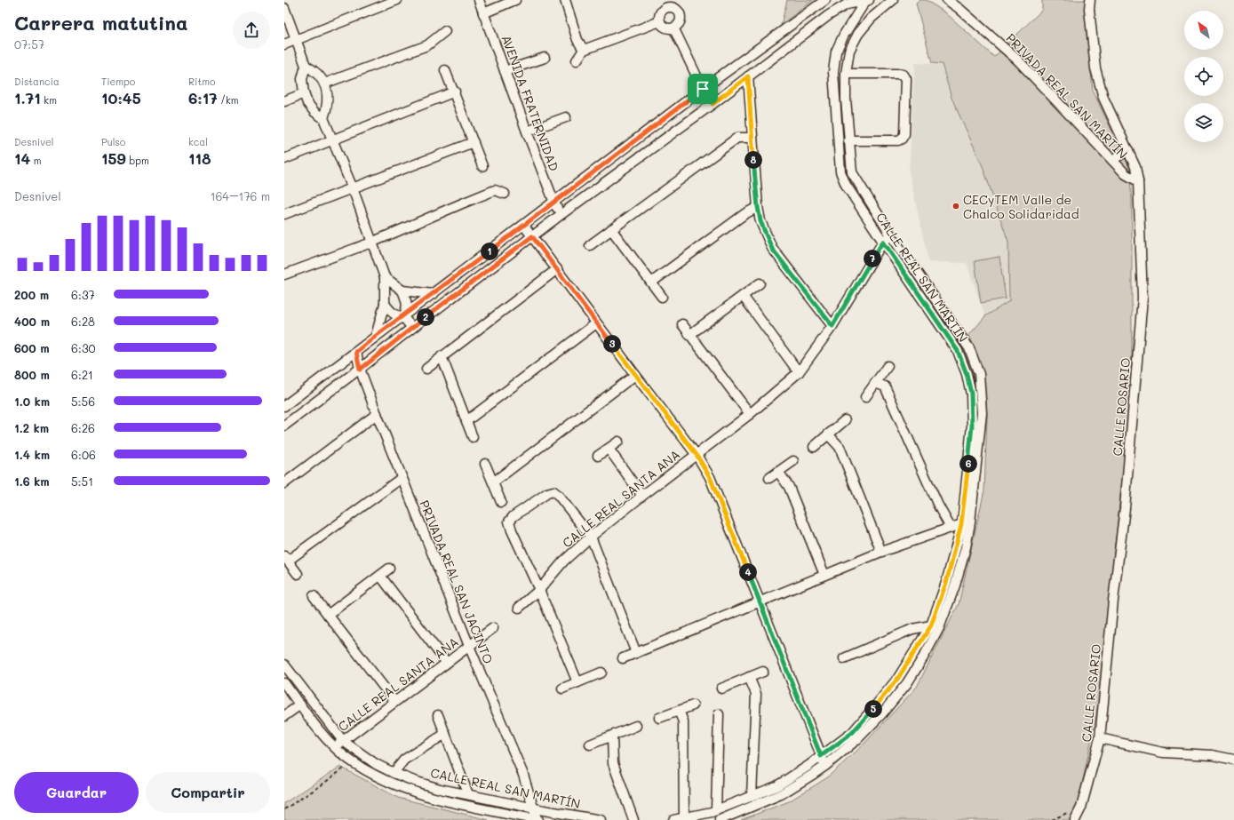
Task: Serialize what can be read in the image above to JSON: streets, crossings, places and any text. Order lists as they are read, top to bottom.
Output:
{
  "streets": {
    "street": [
      "PRIVADA REAL SAN MARTÍN",
      "AVENIDA FRATERNIDAD",
      "CALLE REAL SAN MARTÍN",
      "CALLE ROSARIO",
      "CALLE REAL SANTA ANA",
      "PRIVADA REAL SAN JACINTO"
    ]
  },
  "crossings": [
    ["PRIVADA REAL SAN MARTÍN", "CALLE ROSARIO"],
    ["CALLE REAL SAN MARTÍN", "CALLE REAL SANTA ANA"],
    ["CALLE REAL SAN MARTÍN", "PRIVADA REAL SAN JACINTO"],
    ["CALLE REAL SANTA ANA", "PRIVADA REAL SAN JACINTO"]
  ],
  "places": ["CECyTEM Valle de Chalco Solidaridad"],
  "north": "top left",
  "page": {
    "heading": ["Carrera matutina", "07:57"],
    "stats": [
      ["Distancia", "1.71 km"],
      ["Tiempo", "10:45"],
      ["Ritmo", "6:17 /km"],
      ["Desnivel", "14 m"],
      ["Pulso", "159 bpm"],
      ["kcal", "118"]
    ],
    "pins": [
      "8",
      "1",
      "7",
      "2",
      "3",
      "6",
      "4",
      "5"
    ],
    "chart": ["Desnivel", "164–176 m"],
    "list": [
      {
        "name": "200 m",
        "note": "6:37"
      },
      {
        "name": "400 m",
        "note": "6:28"
      },
      {
        "name": "600 m",
        "note": "6:30"
      },
      {
        "name": "800 m",
        "note": "6:21"
      },
      {
        "name": "1.0 km",
        "note": "5:56"
      },
      {
        "name": "1.2 km",
        "note": "6:26"
      },
      {
        "name": "1.4 km",
        "note": "6:06"
      },
      {
        "name": "1.6 km",
        "note": "5:51"
      }
    ],
    "buttons": ["Guardar", "Compartir"]
  }
}
